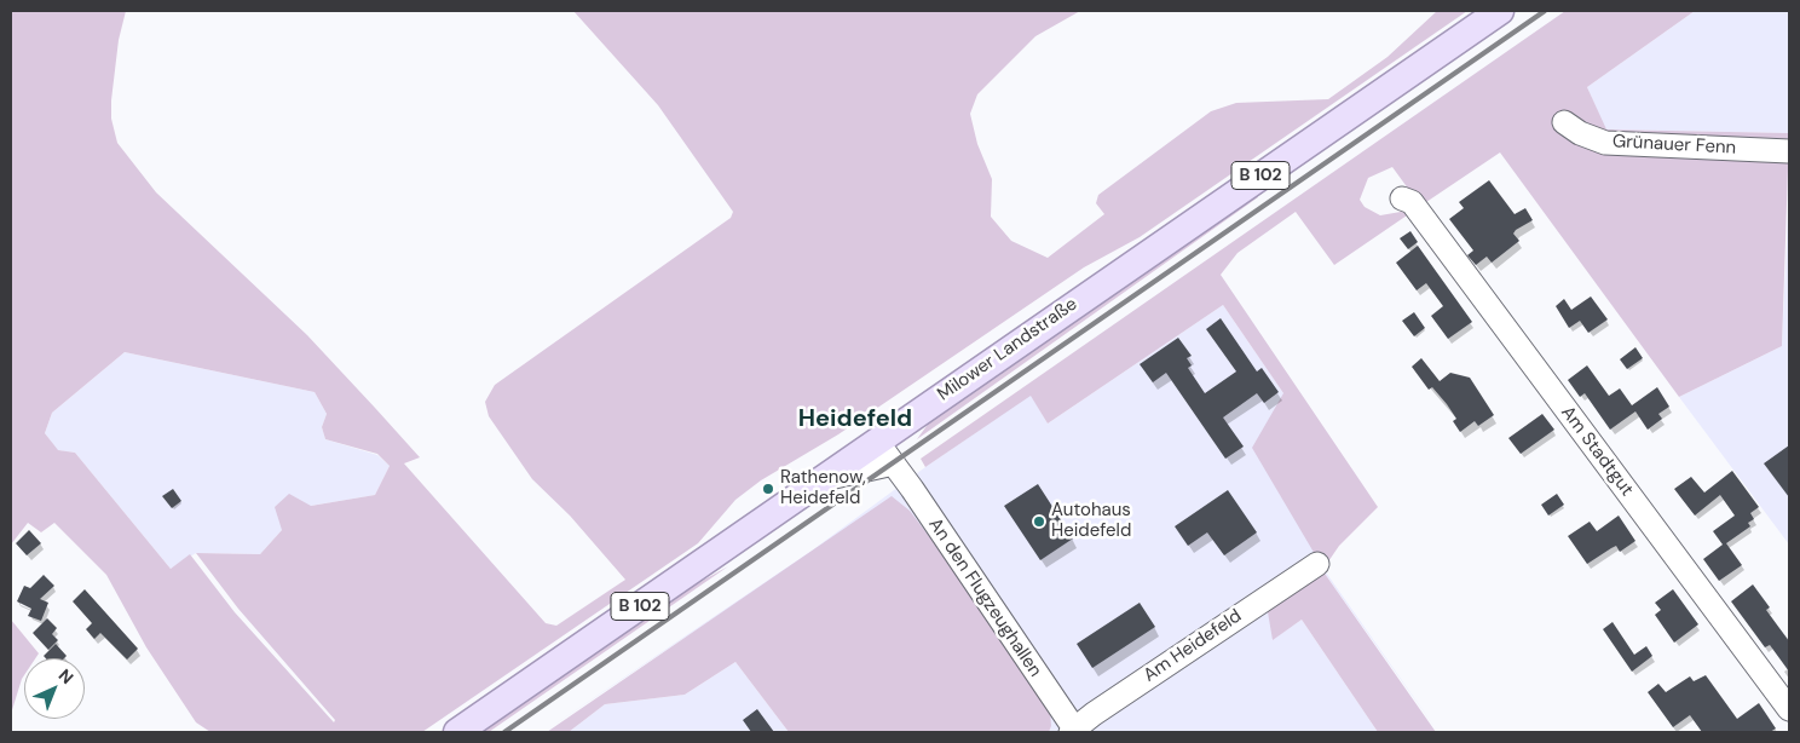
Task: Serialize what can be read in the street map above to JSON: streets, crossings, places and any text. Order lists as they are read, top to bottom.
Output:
{
  "streets": {
    "main road": ["B 102", "Milower Landstraße"],
    "street": [
      "Grünauer Fenn",
      "Am Stadtgut",
      "An den Flugzeughallen",
      "Am Heidefeld"
    ]
  },
  "crossings": [
    ["Milower Landstraße", "An den Flugzeughallen"],
    ["An den Flugzeughallen", "Am Heidefeld"]
  ],
  "districts": ["Heidefeld"],
  "places": ["Rathenow, Heidefeld", "Autohaus Heidefeld"],
  "north": "top right"
}
